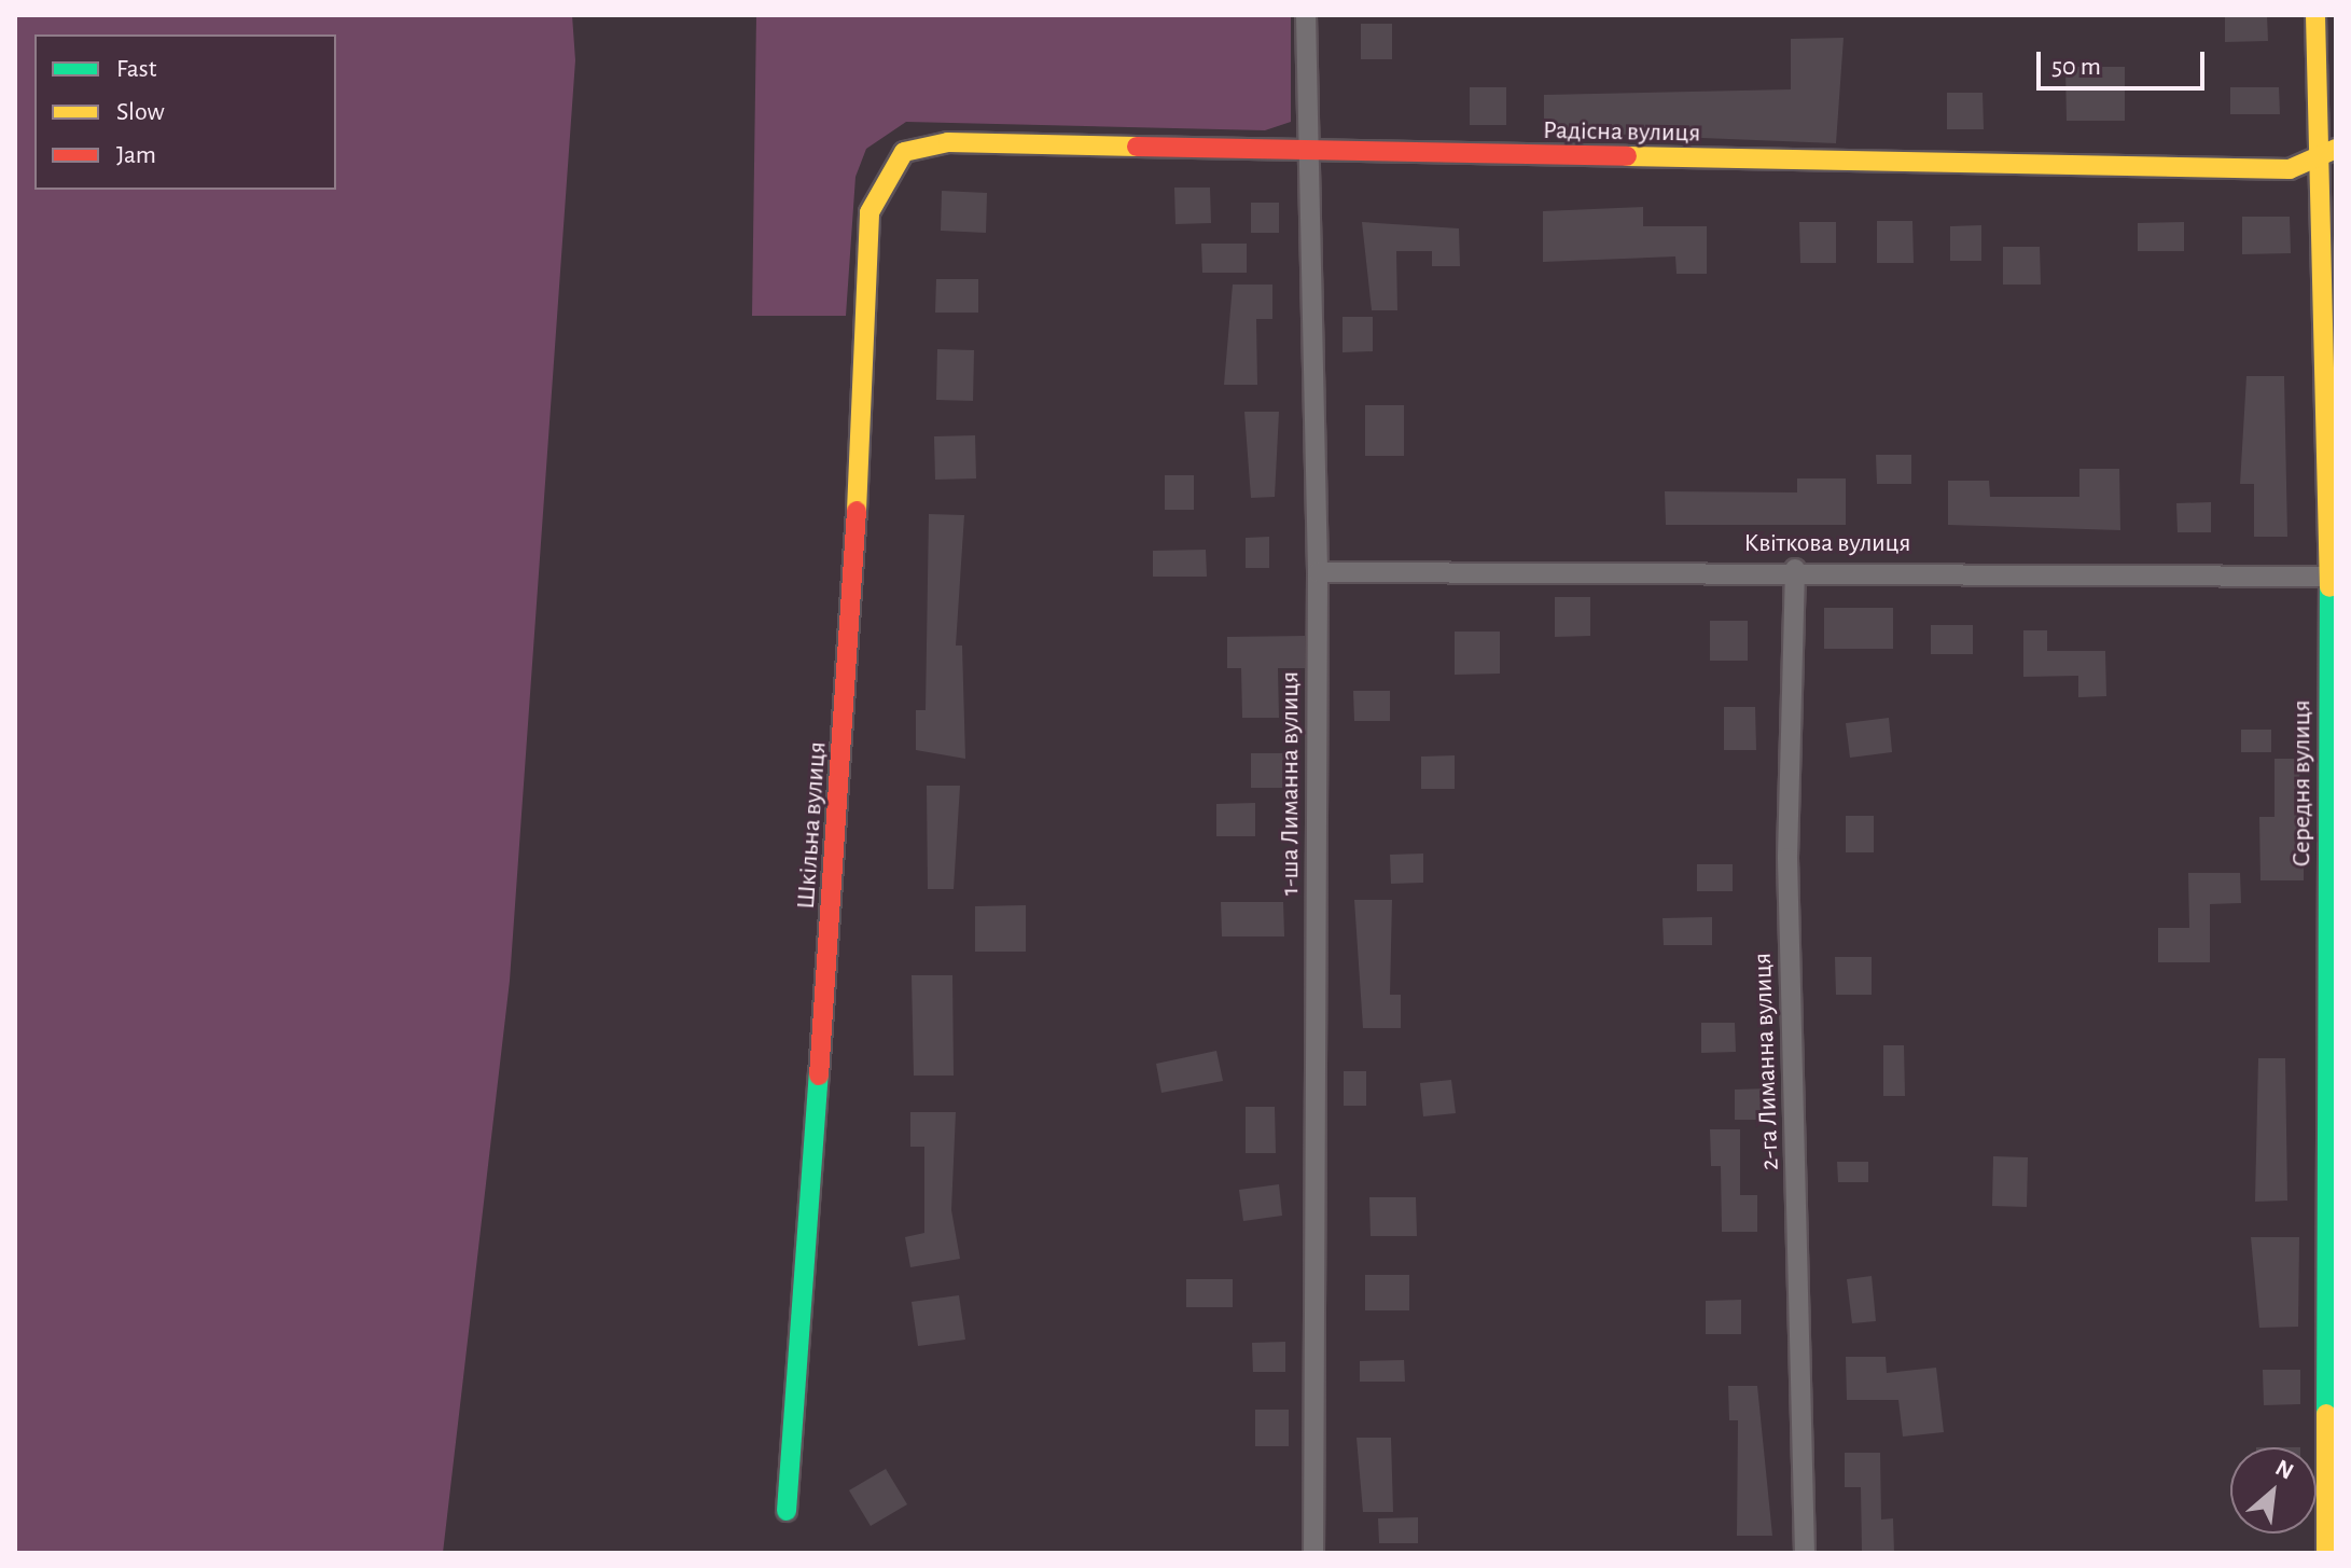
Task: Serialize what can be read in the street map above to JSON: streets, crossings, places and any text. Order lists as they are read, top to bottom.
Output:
{
  "streets": {
    "street": [
      "Радісна вулиця",
      "Квіткова вулиця",
      "1-ша Лиманна вулиця",
      "Середня вулиця",
      "Шкільна вулиця",
      "2-га Лиманна вулиця"
    ]
  },
  "crossings": [
    ["Радісна вулиця", "1-ша Лиманна вулиця"],
    ["Радісна вулиця", "Середня вулиця"],
    ["Радісна вулиця", "Шкільна вулиця"],
    ["Квіткова вулиця", "1-ша Лиманна вулиця"],
    ["Квіткова вулиця", "Середня вулиця"],
    ["Квіткова вулиця", "2-га Лиманна вулиця"]
  ],
  "legend": ["Fast", "Slow", "Jam"],
  "scale_bar": "50 m",
  "north": "top right"
}
